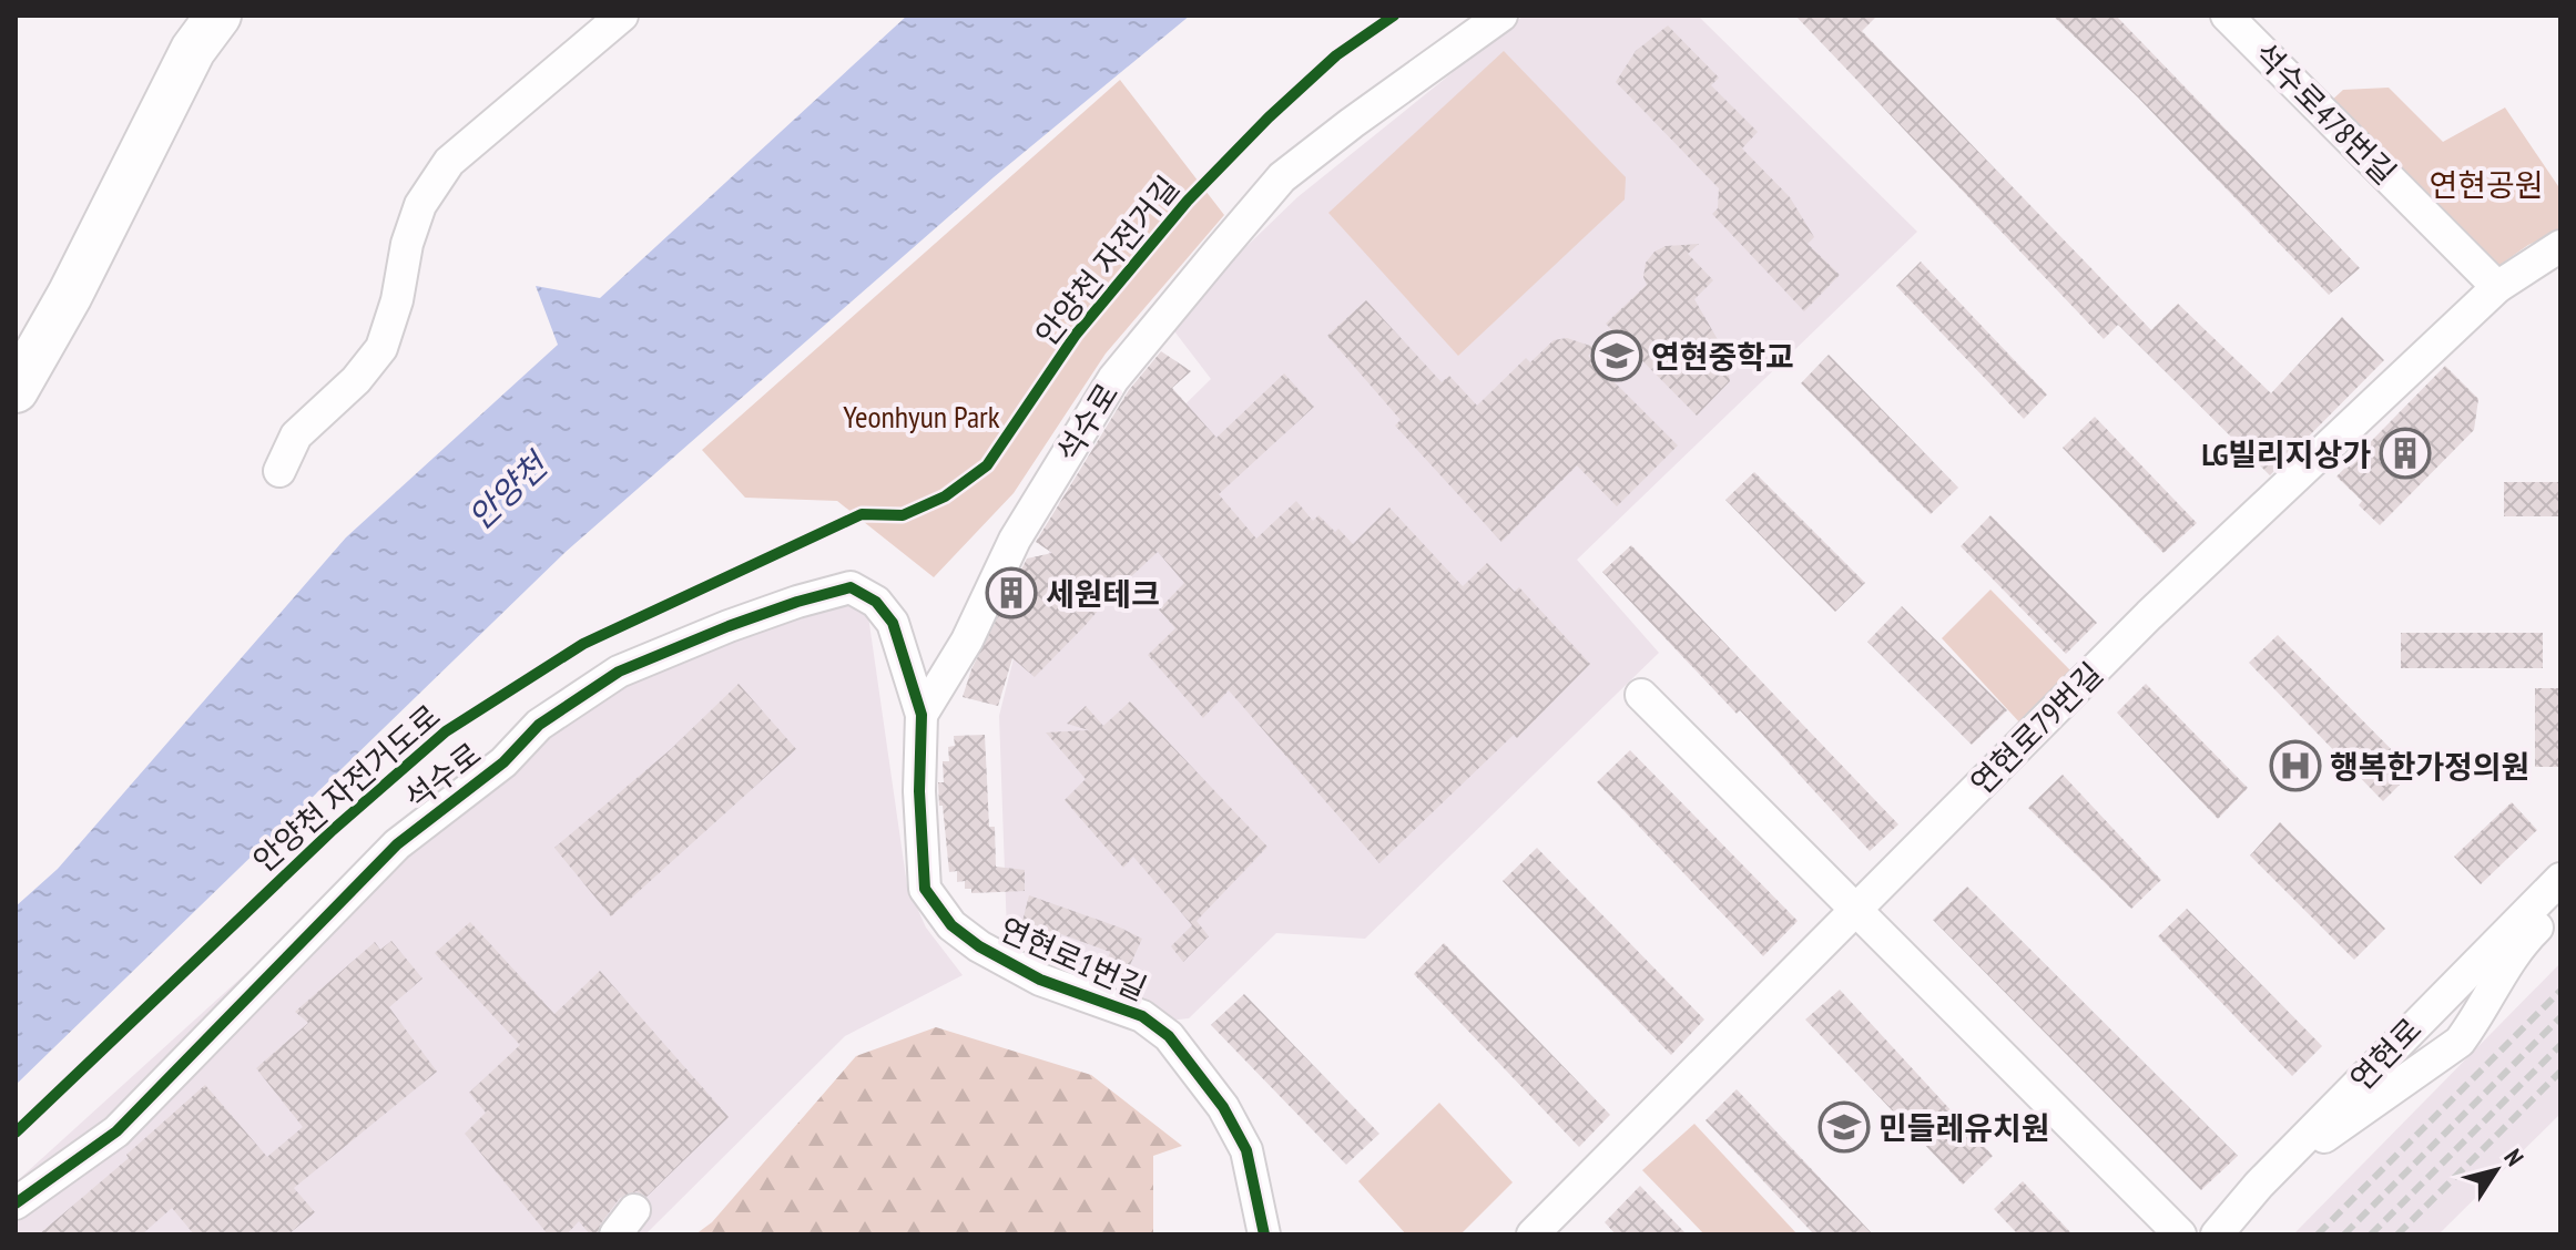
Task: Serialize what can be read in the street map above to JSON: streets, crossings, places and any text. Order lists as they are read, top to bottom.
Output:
{
  "streets": {
    "street": [
      "석수로478번길",
      "석수로",
      "연현로79번길",
      "연현로1번길",
      "연현로"
    ],
    "cycle path": ["안양천 자전거길"]
  },
  "crossings": [
    ["석수로478번길", "연현로79번길"],
    ["석수로", "연현로1번길"]
  ],
  "water": ["안양천"],
  "parks": ["연현공원", "Yeonhyun Park"],
  "places": {
    "school or university": ["연현중학교", "민들레유치원"],
    "building": ["LG빌리지상가", "세원테크"],
    "hospital": ["행복한가정의원"]
  },
  "north": "top right"
}
